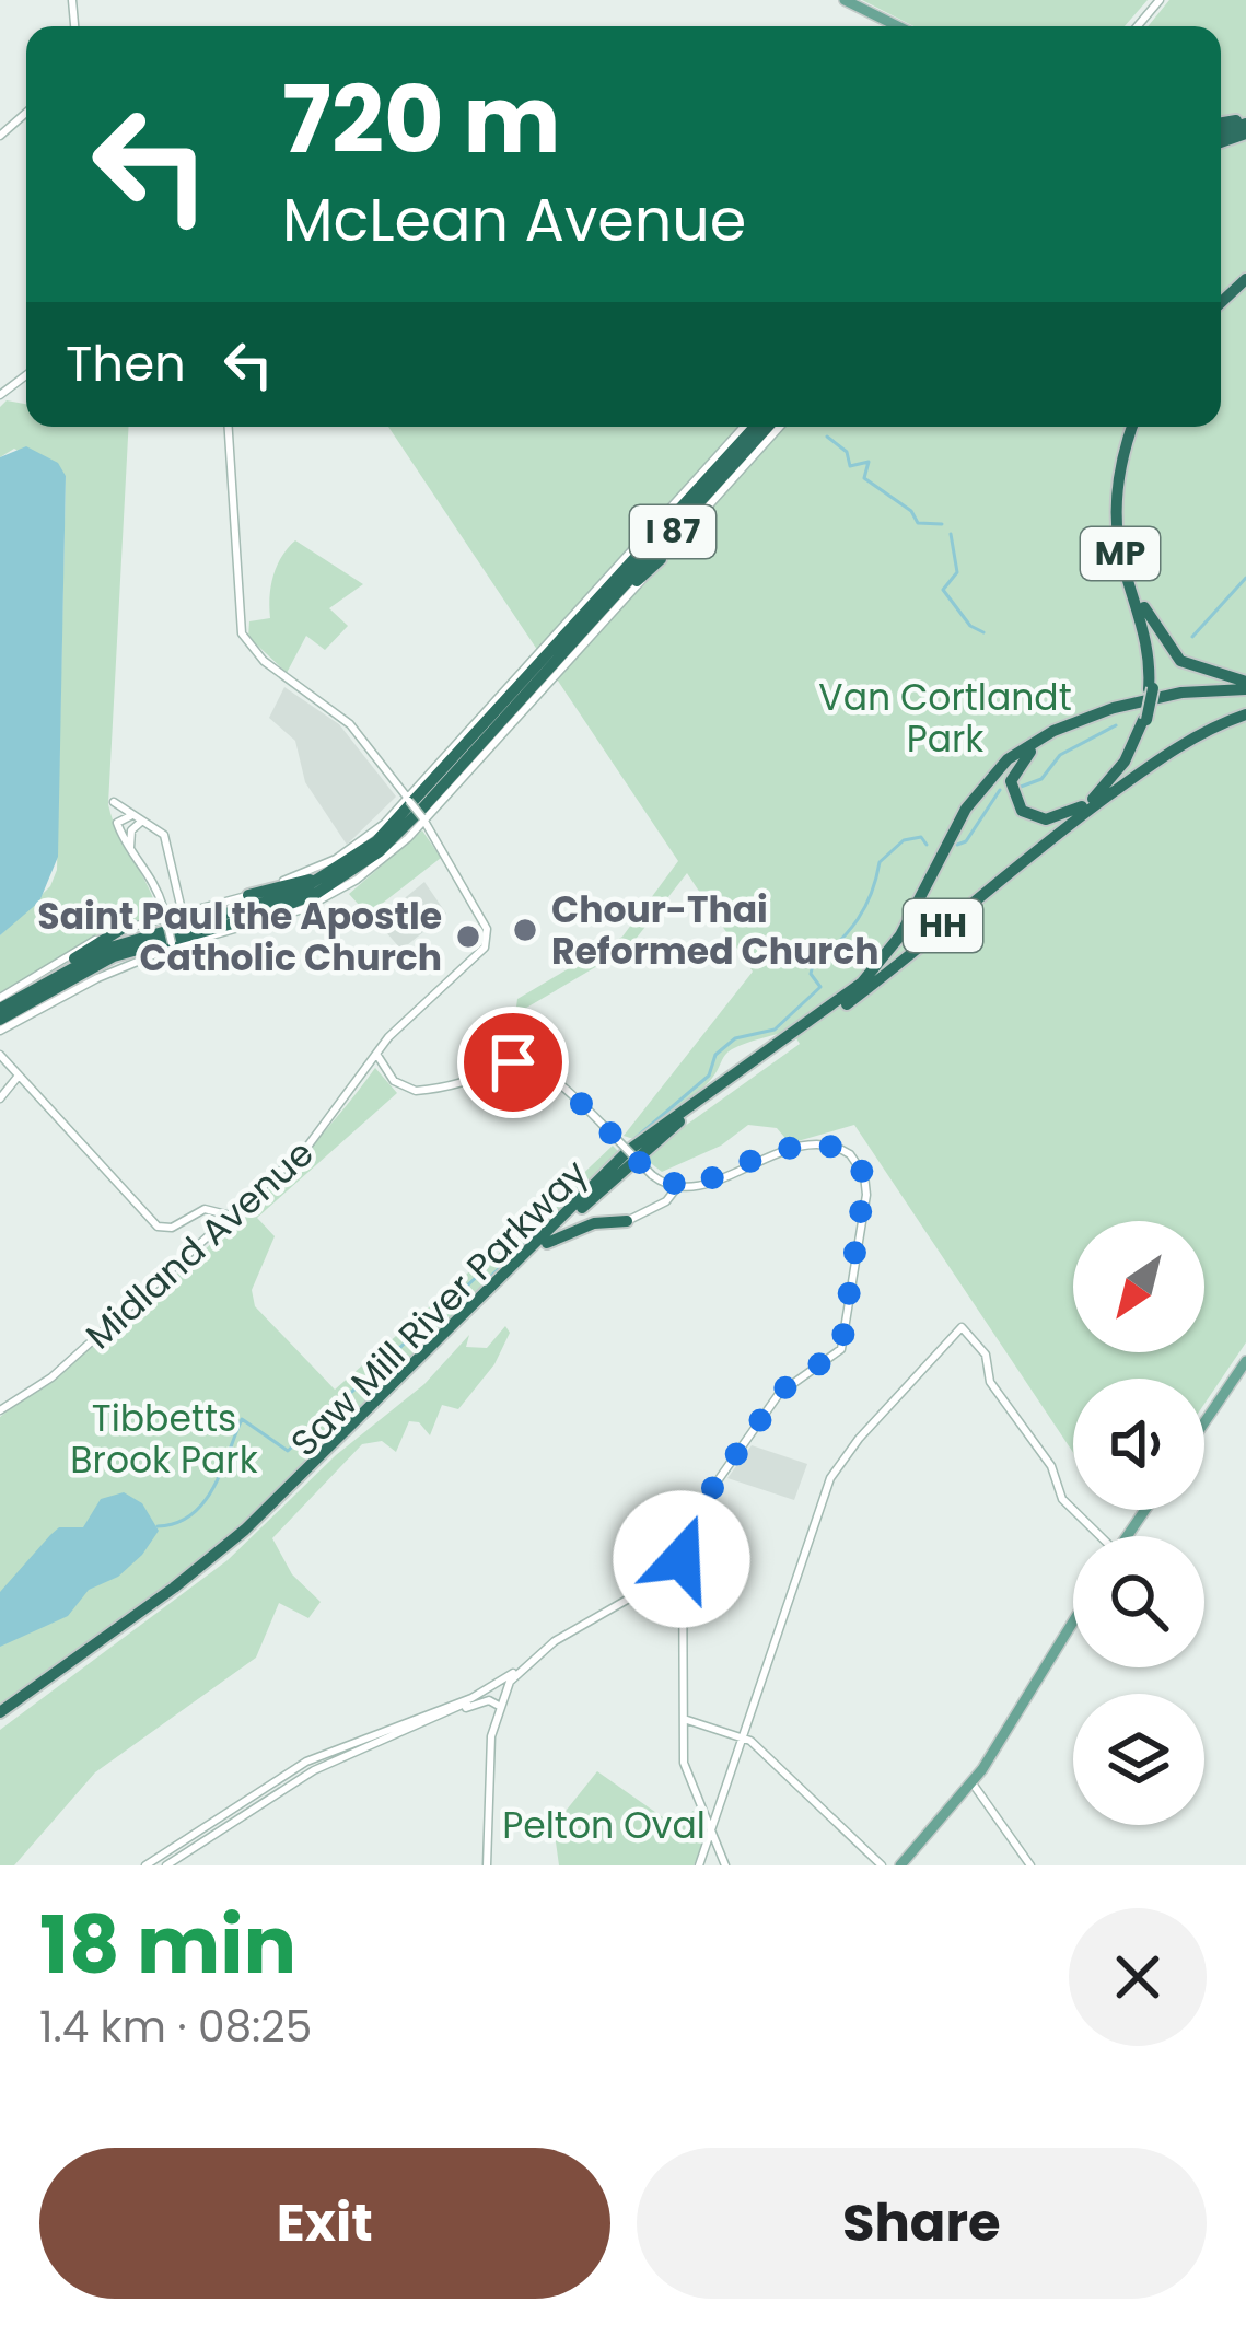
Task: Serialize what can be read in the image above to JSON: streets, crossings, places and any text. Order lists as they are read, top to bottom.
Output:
{
  "streets": {
    "highway": [
      "I 87",
      "MP",
      "HH",
      "Saw Mill River Parkway"
    ],
    "street": ["Midland Avenue"]
  },
  "crossings": [
    ["MP", "HH"],
    ["HH", "Saw Mill River Parkway"]
  ],
  "parks": ["Van Cortlandt Park", "Tibbetts Brook Park", "Pelton Oval"],
  "places": ["Chour-Thai Reformed Church", "Saint Paul the Apostle Catholic Church"],
  "north": "bottom left",
  "page": {
    "turn": ["720 m", "McLean Avenue"],
    "then": "Then",
    "heading": ["18 min", "1.4 km · 08:25"],
    "buttons": ["Exit", "Share"]
  }
}
